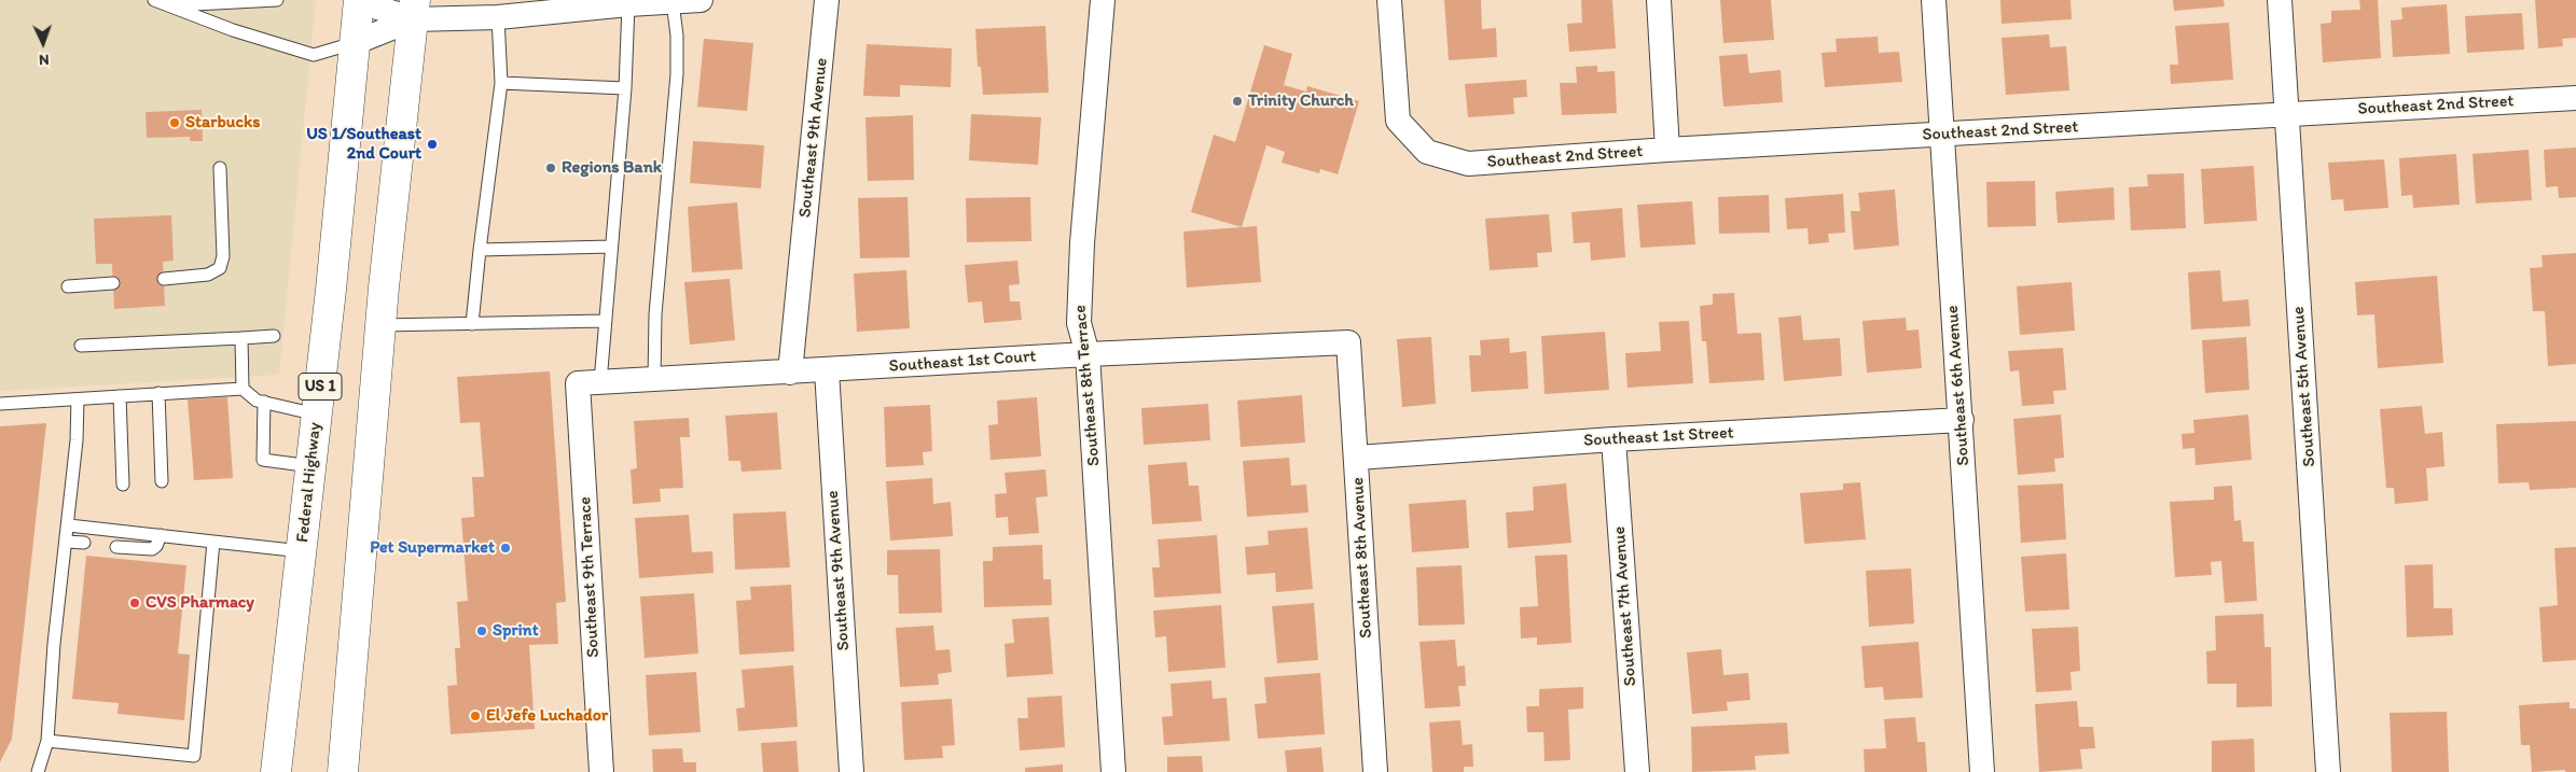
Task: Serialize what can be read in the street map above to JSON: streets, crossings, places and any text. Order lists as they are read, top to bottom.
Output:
{
  "streets": {
    "main road": ["US 1", "Federal Highway"],
    "street": [
      "Southeast 2nd Street",
      "Southeast 9th Avenue",
      "Southeast 1st Court",
      "Southeast 8th Terrace",
      "Southeast 6th Avenue",
      "Southeast 5th Avenue",
      "Southeast 1st Street",
      "Southeast 8th Avenue",
      "Southeast 9th Terrace",
      "Southeast 7th Avenue"
    ]
  },
  "crossings": [
    ["Southeast 2nd Street", "Southeast 6th Avenue"],
    ["Southeast 2nd Street", "Southeast 5th Avenue"],
    ["Southeast 9th Avenue", "Southeast 1st Court"],
    ["Southeast 1st Court", "Southeast 8th Terrace"],
    ["Southeast 1st Court", "Southeast 8th Avenue"],
    ["Southeast 1st Court", "Southeast 9th Terrace"],
    ["Southeast 6th Avenue", "Southeast 1st Street"],
    ["Southeast 1st Street", "Southeast 8th Avenue"],
    ["Southeast 1st Street", "Southeast 7th Avenue"]
  ],
  "places": [
    "Trinity Church",
    "Starbucks",
    "US 1/Southeast 2nd Court",
    "Regions Bank",
    "Pet Supermarket",
    "CVS Pharmacy",
    "Sprint",
    "El Jefe Luchador"
  ],
  "north": "bottom"
}
